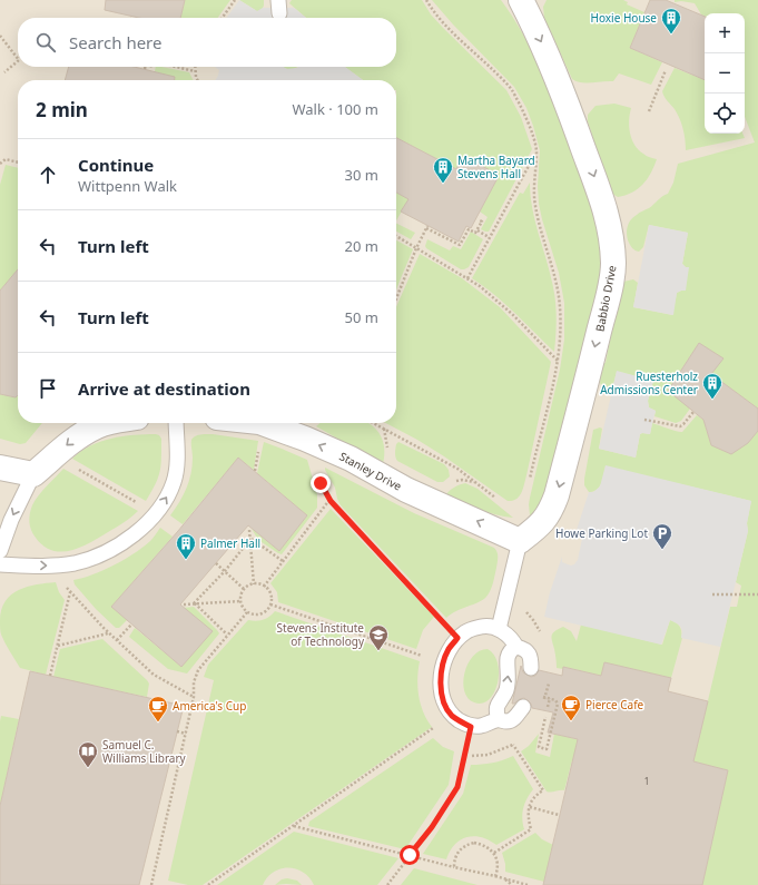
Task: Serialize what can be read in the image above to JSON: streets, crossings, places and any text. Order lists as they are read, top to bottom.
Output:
{
  "streets": {
    "street": ["Babbio Drive", "Stanley Drive"]
  },
  "crossings": [
    ["Babbio Drive", "Stanley Drive"]
  ],
  "one_way": ["Babbio Drive", "Stanley Drive"],
  "places": {
    "building": [
      "Hoxie House",
      "Martha Bayard Stevens Hall",
      "Ruesterholz Admissions Center",
      "Palmer Hall"
    ],
    "parking": ["Howe Parking Lot"],
    "school or university": ["Stevens Institute of Technology"],
    "cafe": ["Pierce Cafe", "America's Cup"],
    "library": ["Samuel C. Williams Library"]
  },
  "house_numbers": ["1"],
  "page": {
    "map_buttons": ["+", "−"],
    "search": "Search here",
    "heading": ["2 min", "Walk · 100 m"],
    "list": [
      ["Continue", "Wittpenn Walk", "30 m"],
      ["Turn left", "20 m"],
      ["Turn left", "50 m"],
      "Arrive at destination"
    ]
  }
}
